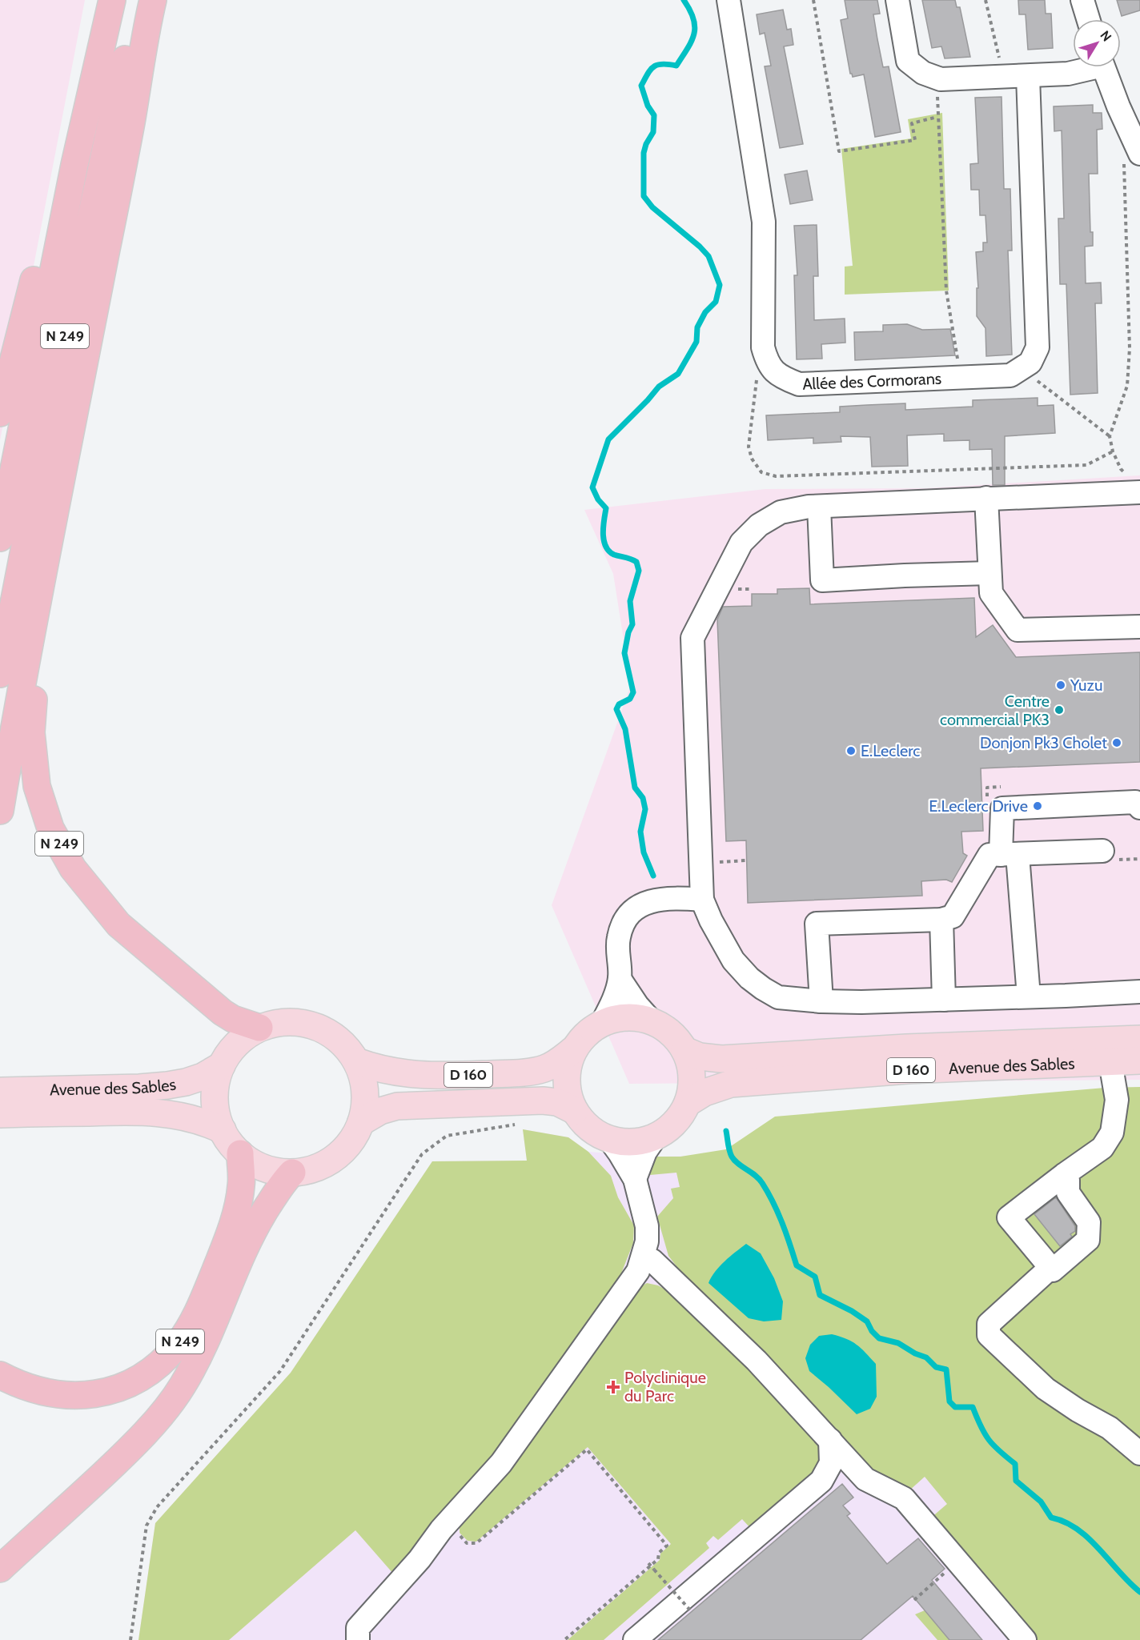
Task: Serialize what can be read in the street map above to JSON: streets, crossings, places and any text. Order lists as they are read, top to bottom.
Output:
{
  "streets": {
    "highway": ["N 249"],
    "main road": ["Avenue des Sables", "D 160"],
    "street": ["Allée des Cormorans"]
  },
  "crossings": [
    ["N 249", "Avenue des Sables"],
    ["N 249", "D 160"],
    ["Avenue des Sables", "D 160"]
  ],
  "places": {
    "other": [
      "Yuzu",
      "Centre commercial PK3",
      "Donjon Pk3 Cholet",
      "E.Leclerc",
      "E.Leclerc Drive"
    ],
    "health": ["Polyclinique du Parc"]
  },
  "north": "top right"
}
